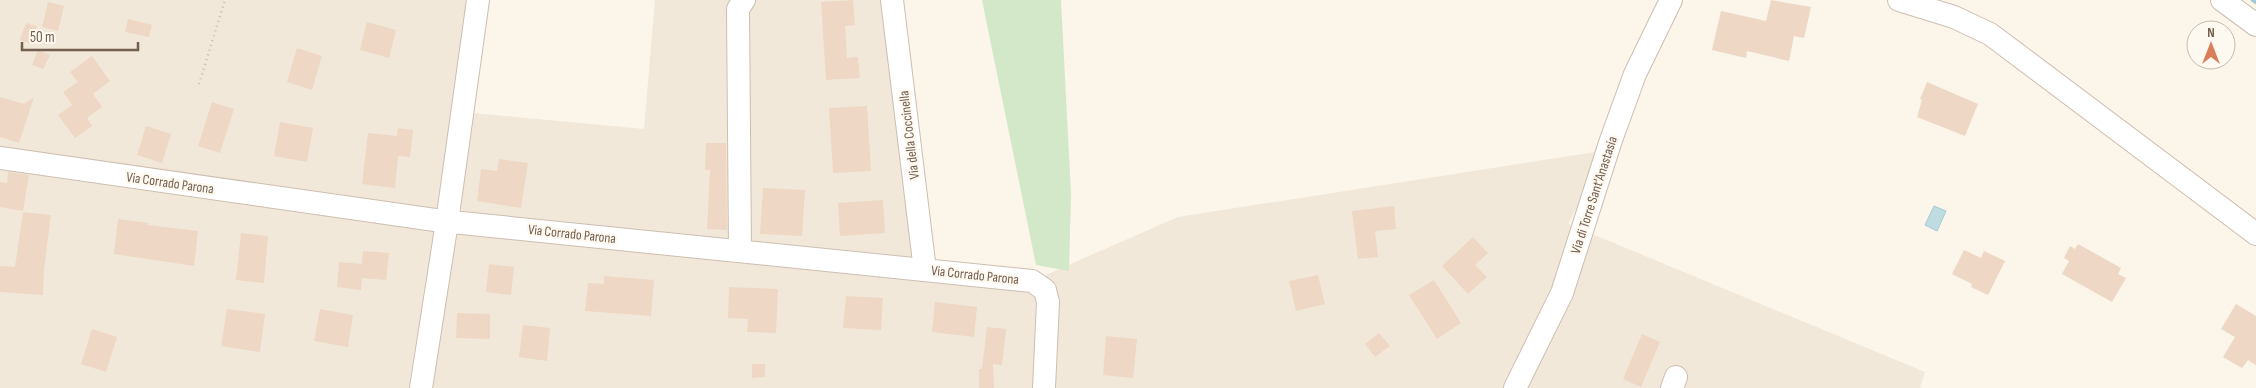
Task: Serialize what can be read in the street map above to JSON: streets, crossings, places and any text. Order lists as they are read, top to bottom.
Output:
{
  "streets": {
    "street": ["Via della Coccinella", "Via Corrado Parona", "Via di Torre Sant'Anastasia"]
  },
  "crossings": [
    ["Via della Coccinella", "Via Corrado Parona"]
  ],
  "scale_bar": "50 m",
  "north": "top"
}
